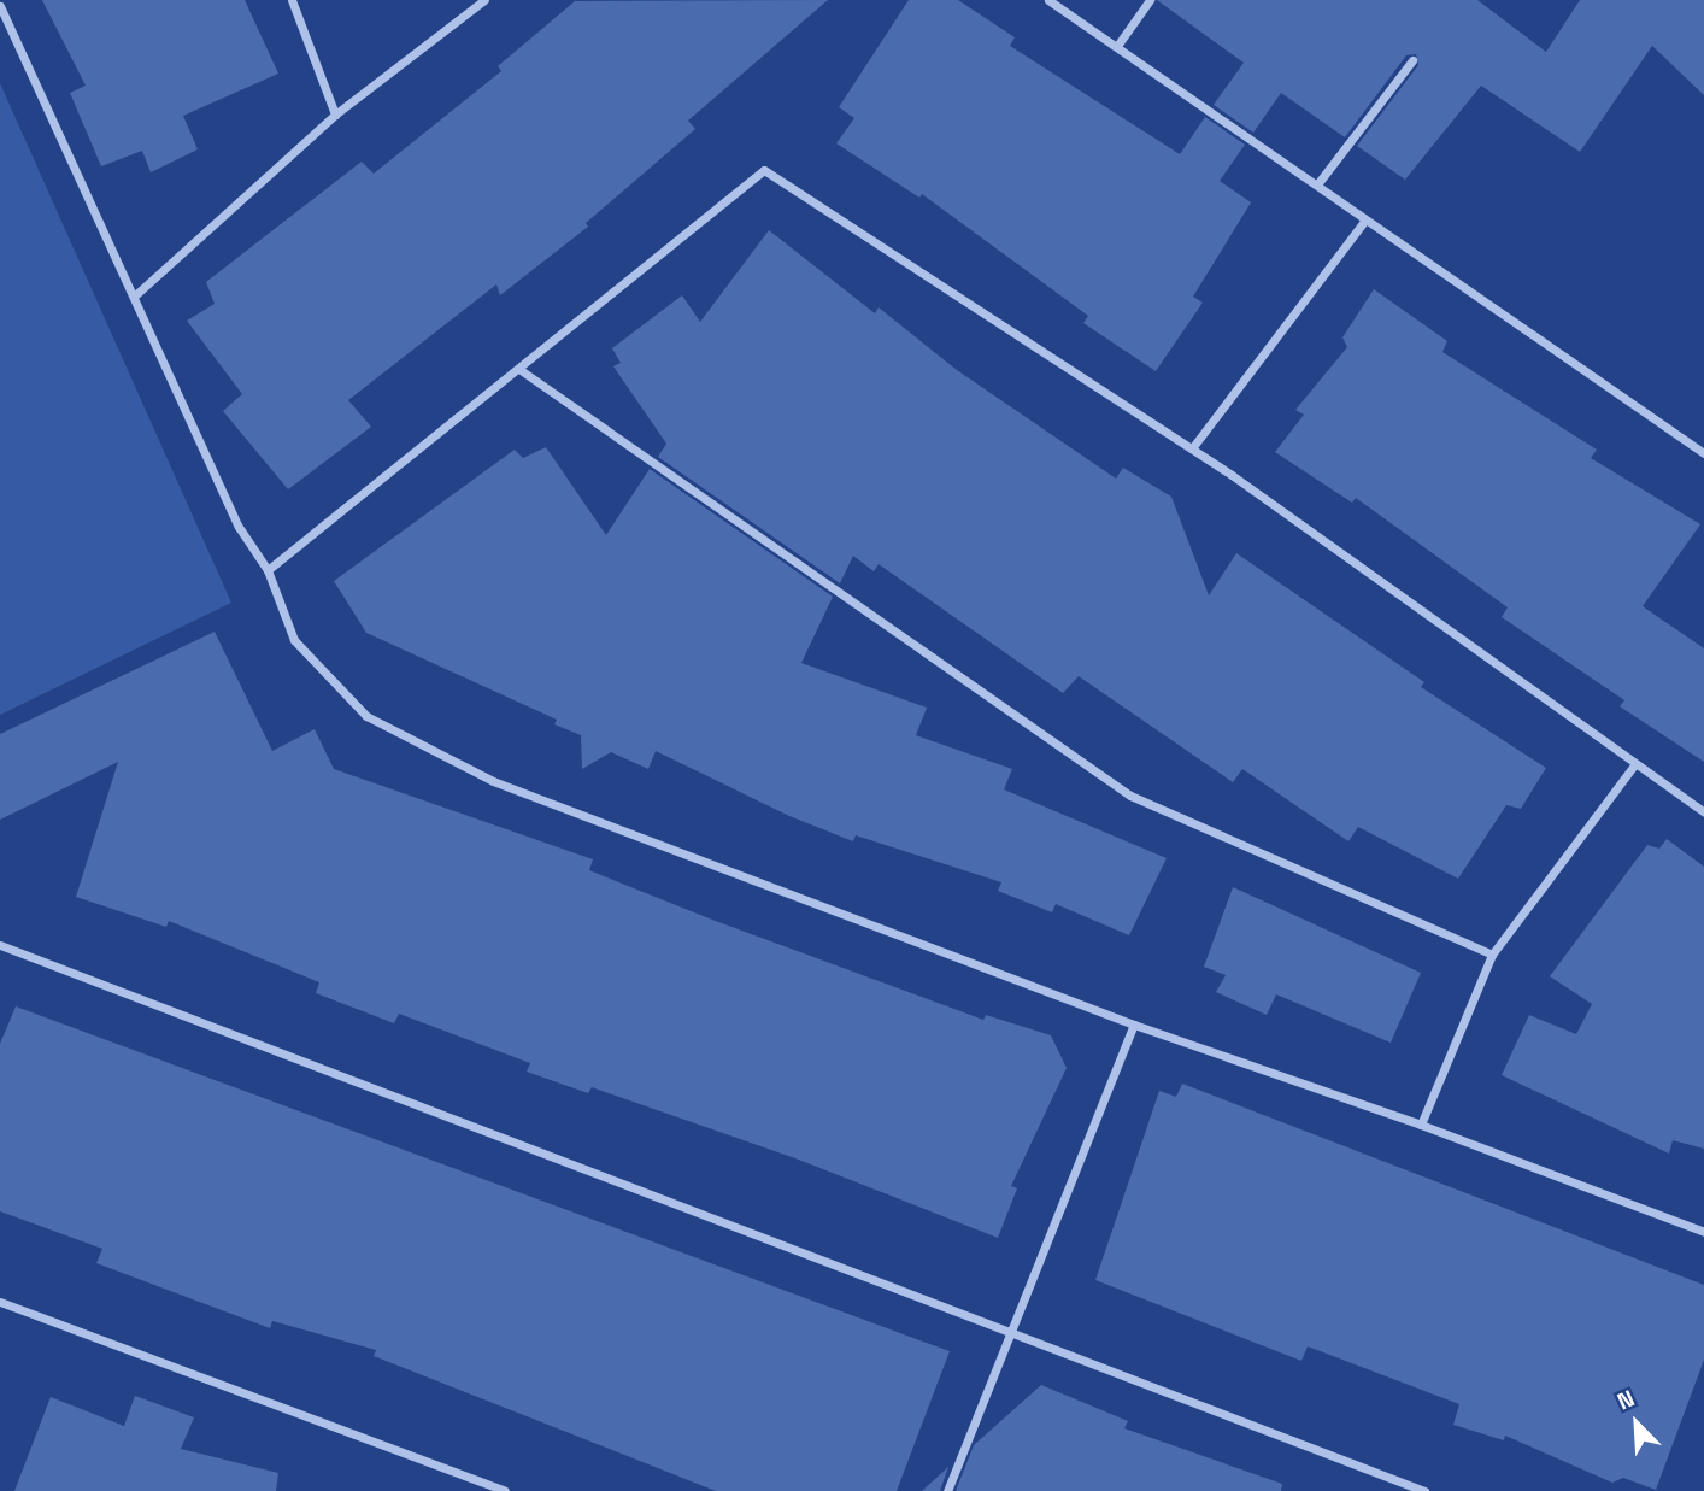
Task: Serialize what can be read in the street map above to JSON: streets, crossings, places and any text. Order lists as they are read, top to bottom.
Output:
{
  "north": "top left"
}
